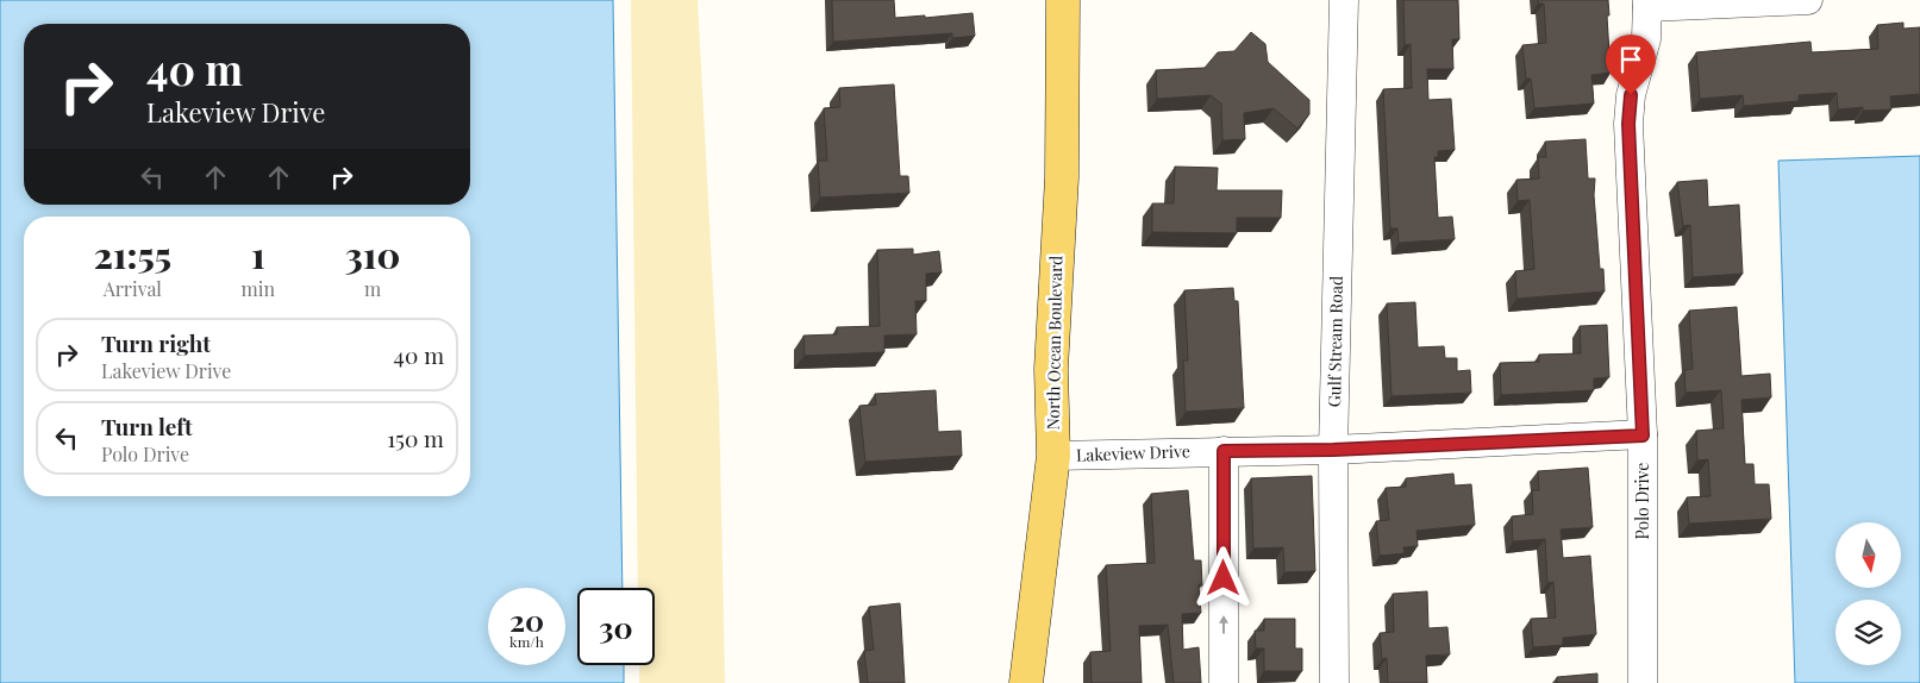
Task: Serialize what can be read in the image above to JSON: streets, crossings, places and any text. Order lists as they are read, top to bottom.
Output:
{
  "streets": {
    "main road": ["North Ocean Boulevard"],
    "street": ["Gulf Stream Road", "Lakeview Drive", "Polo Drive"]
  },
  "crossings": [
    ["Gulf Stream Road", "Lakeview Drive"],
    ["North Ocean Boulevard", "Lakeview Drive"],
    ["Lakeview Drive", "Polo Drive"]
  ],
  "north": "bottom",
  "page": {
    "turn": ["40 m", "Lakeview Drive"],
    "eta": [
      "21:55",
      "Arrival",
      "1",
      "min",
      "310",
      "m"
    ],
    "list": [
      {
        "name": "Turn right",
        "note": "Lakeview Drive",
        "value": "40 m"
      },
      {
        "name": "Turn left",
        "note": "Polo Drive",
        "value": "150 m"
      }
    ],
    "speed": "20 km/h",
    "limit": "30"
  }
}
